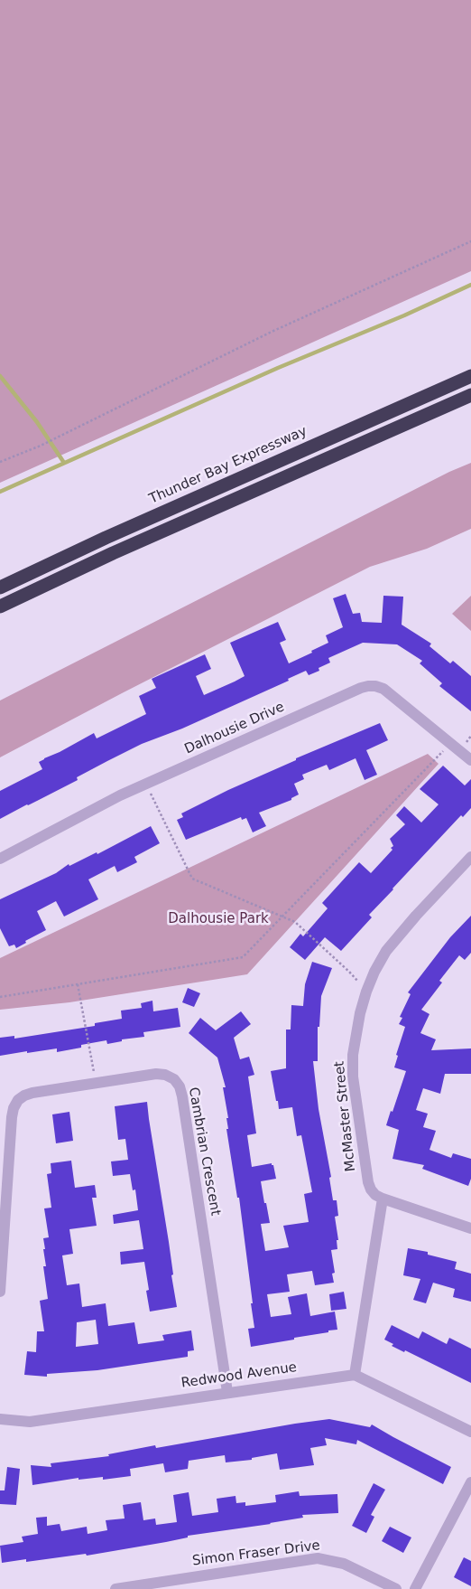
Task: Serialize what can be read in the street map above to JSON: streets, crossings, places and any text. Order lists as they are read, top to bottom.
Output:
{
  "streets": {
    "highway": ["Thunder Bay Expressway"],
    "street": [
      "Dalhousie Drive",
      "McMaster Street",
      "Cambrian Crescent",
      "Redwood Avenue",
      "Simon Fraser Drive"
    ]
  },
  "crossings": [
    ["Cambrian Crescent", "Redwood Avenue"]
  ],
  "parks": ["Dalhousie Park"]
}
